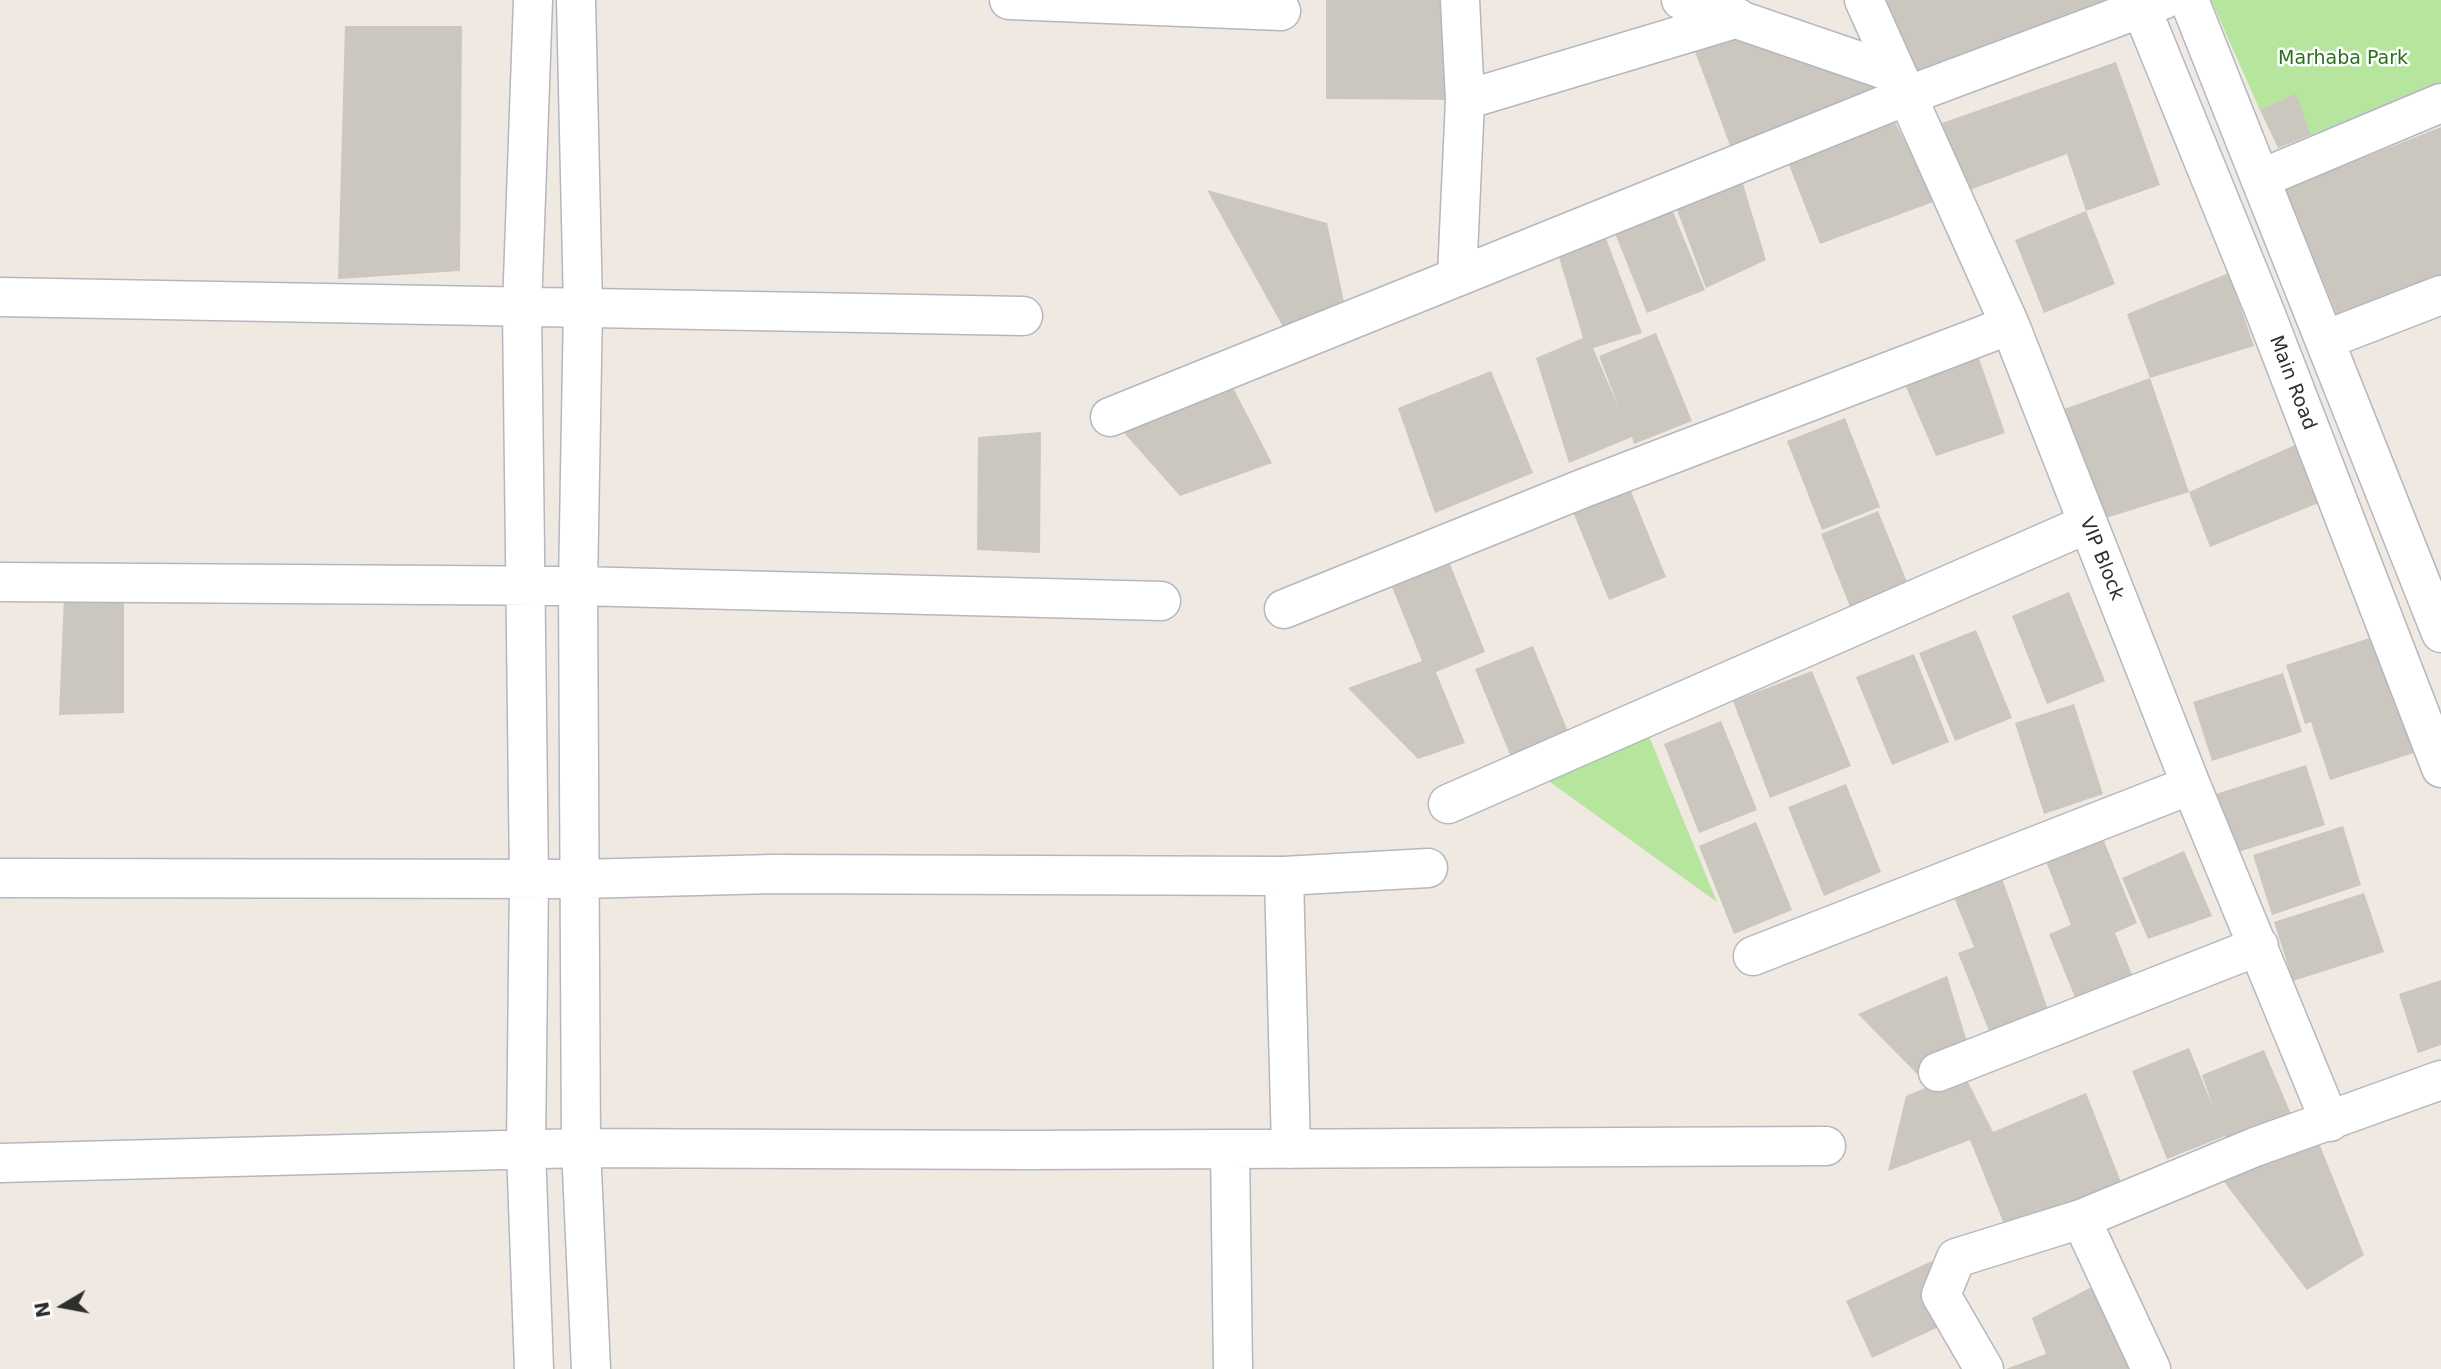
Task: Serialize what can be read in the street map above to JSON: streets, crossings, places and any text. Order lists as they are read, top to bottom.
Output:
{
  "streets": {
    "street": ["Main Road", "VIP Block"]
  },
  "parks": ["Marhaba Park"],
  "north": "left"
}
